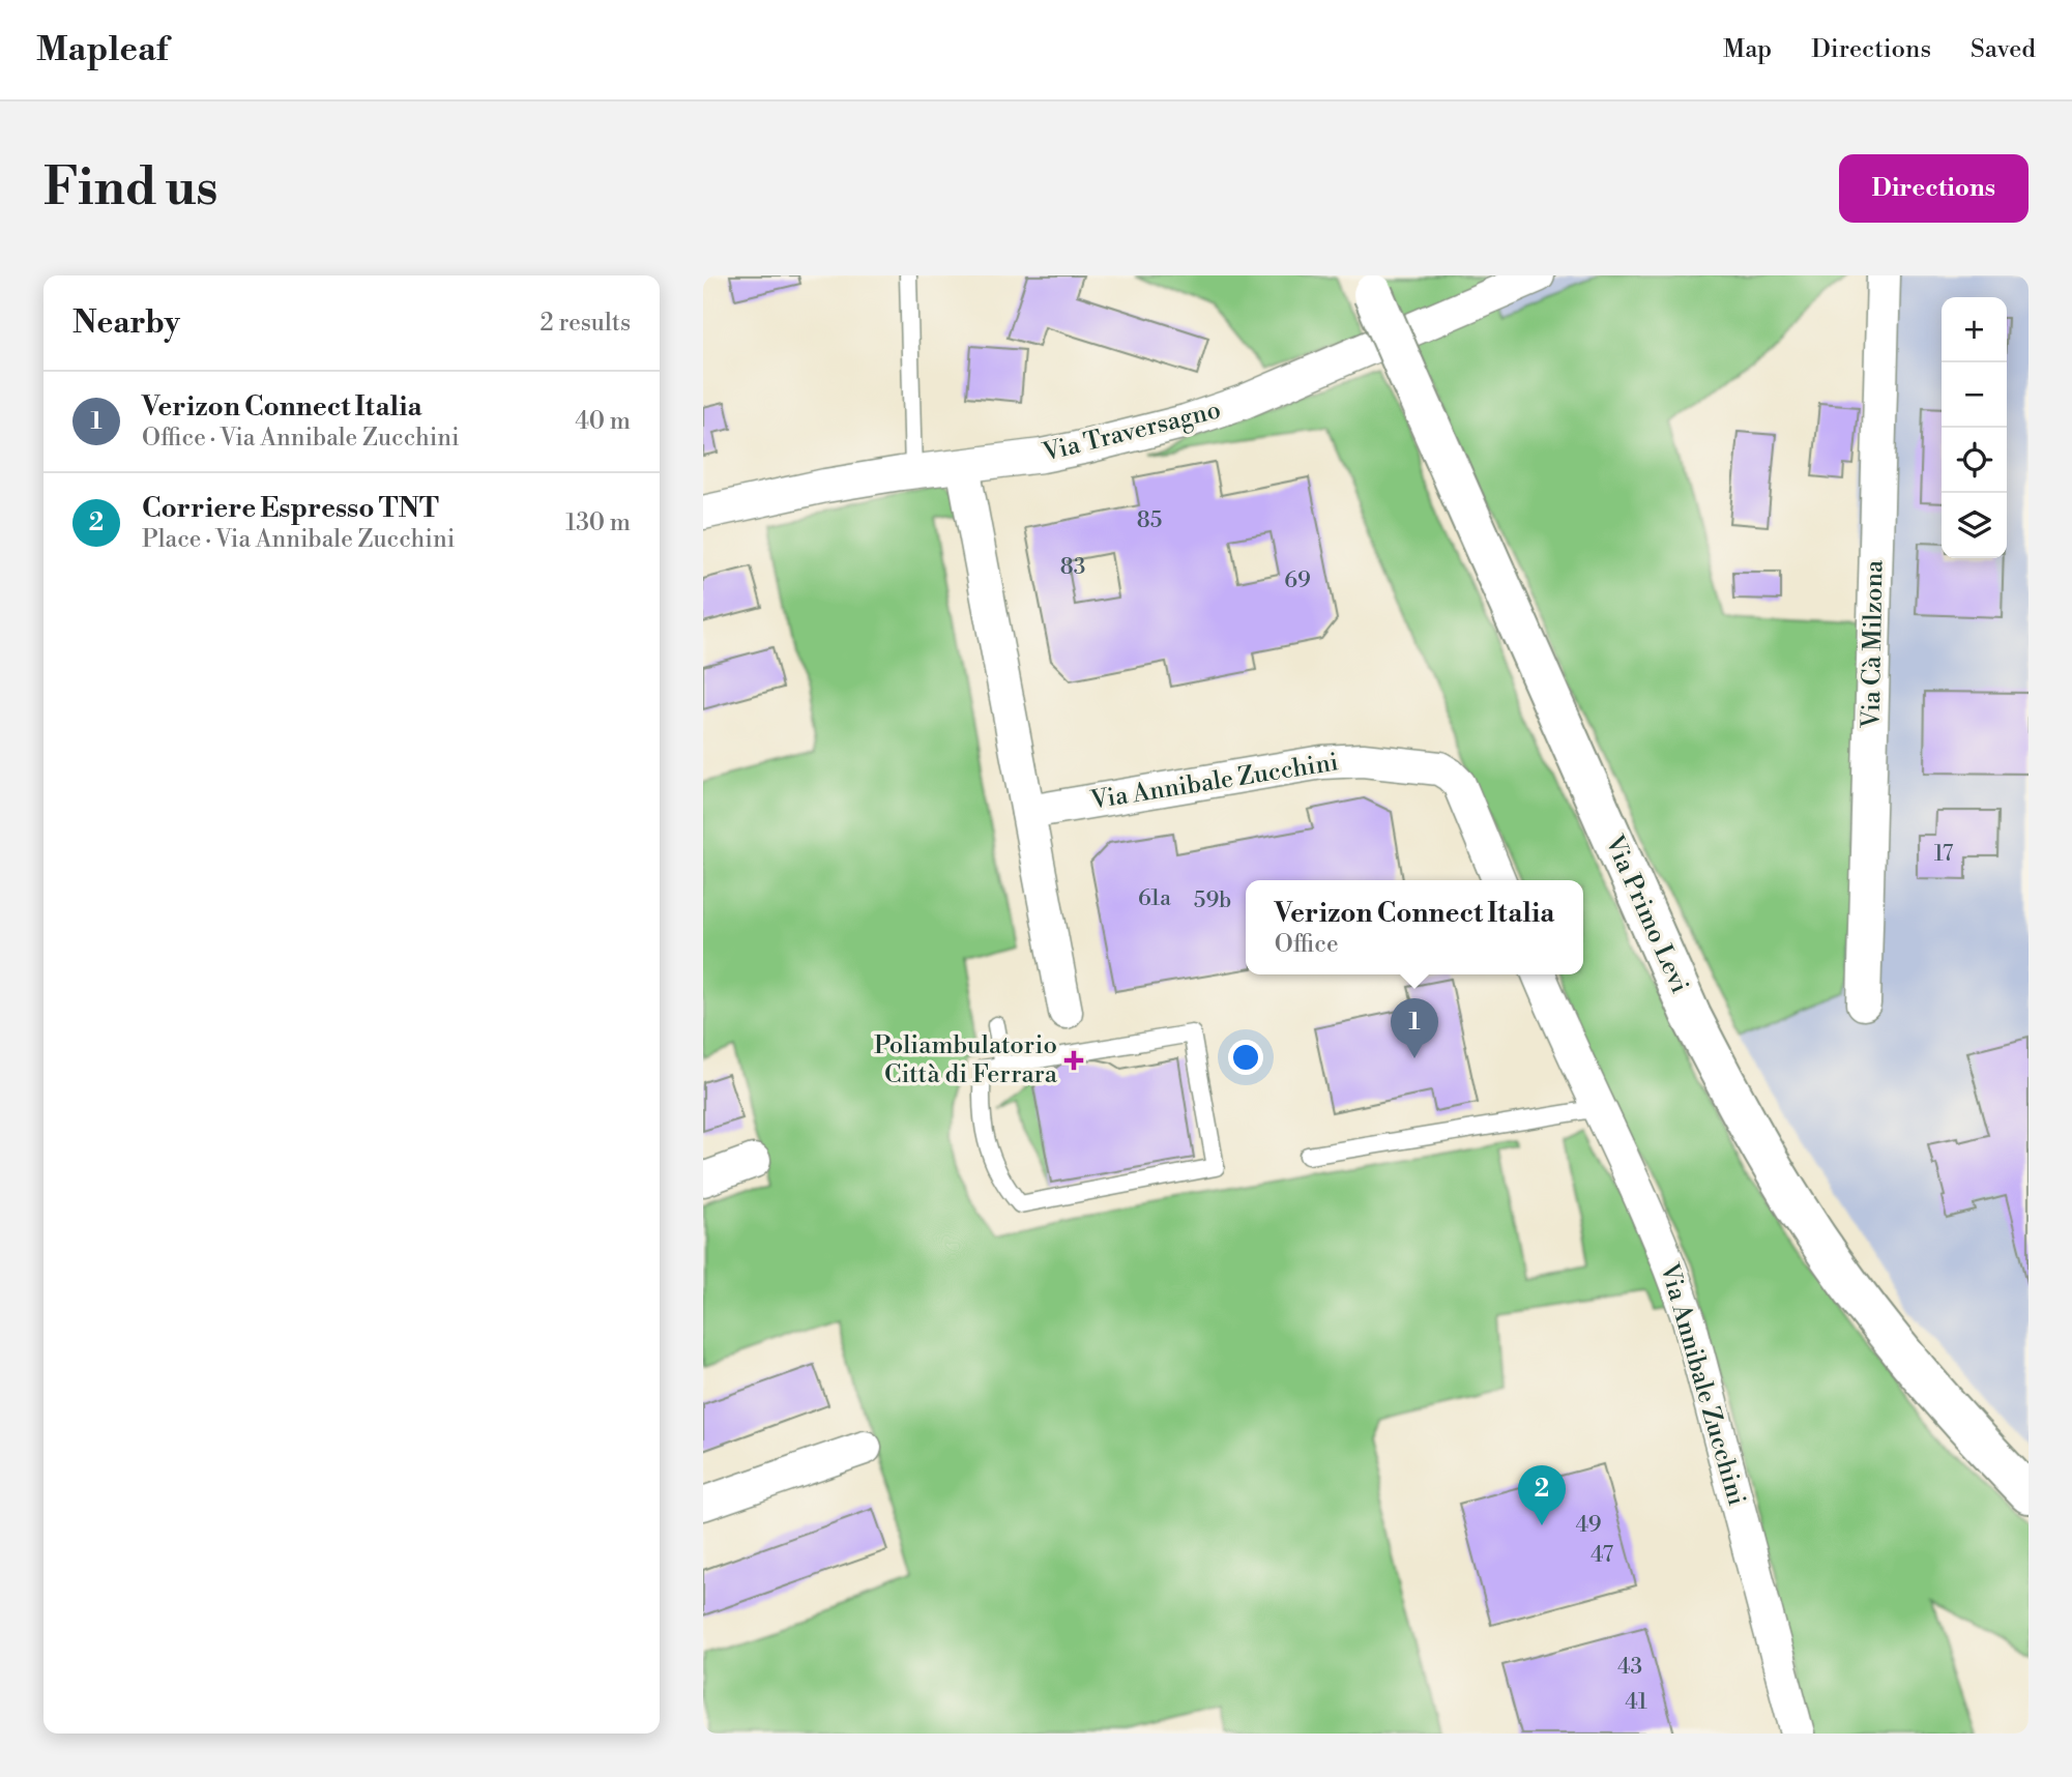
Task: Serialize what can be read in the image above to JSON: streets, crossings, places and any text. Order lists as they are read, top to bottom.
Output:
{
  "streets": {
    "main road": ["Via Primo Levi"],
    "street": ["Via Traversagno", "Via Cà Milzona", "Via Annibale Zucchini"]
  },
  "places": {
    "health": ["Poliambulatorio Città di Ferrara"]
  },
  "house_numbers": [
    "85",
    "83",
    "69",
    "17",
    "61a",
    "59b",
    "49",
    "47",
    "43",
    "41"
  ],
  "page": {
    "header": "Mapleaf",
    "nav": ["Map", "Directions", "Saved"],
    "buttons": "Directions",
    "title": "Find us",
    "heading": ["Nearby", "2 results"],
    "map_buttons": ["+", "−"],
    "list": [
      {
        "mark": "1",
        "name": "Verizon Connect Italia",
        "note": "Office · Via Annibale Zucchini",
        "value": "40 m"
      },
      {
        "mark": "2",
        "name": "Corriere Espresso TNT",
        "note": "Place · Via Annibale Zucchini",
        "value": "130 m"
      }
    ],
    "popup": ["Verizon Connect Italia", "Office"],
    "pins": ["1", "2"]
  }
}
